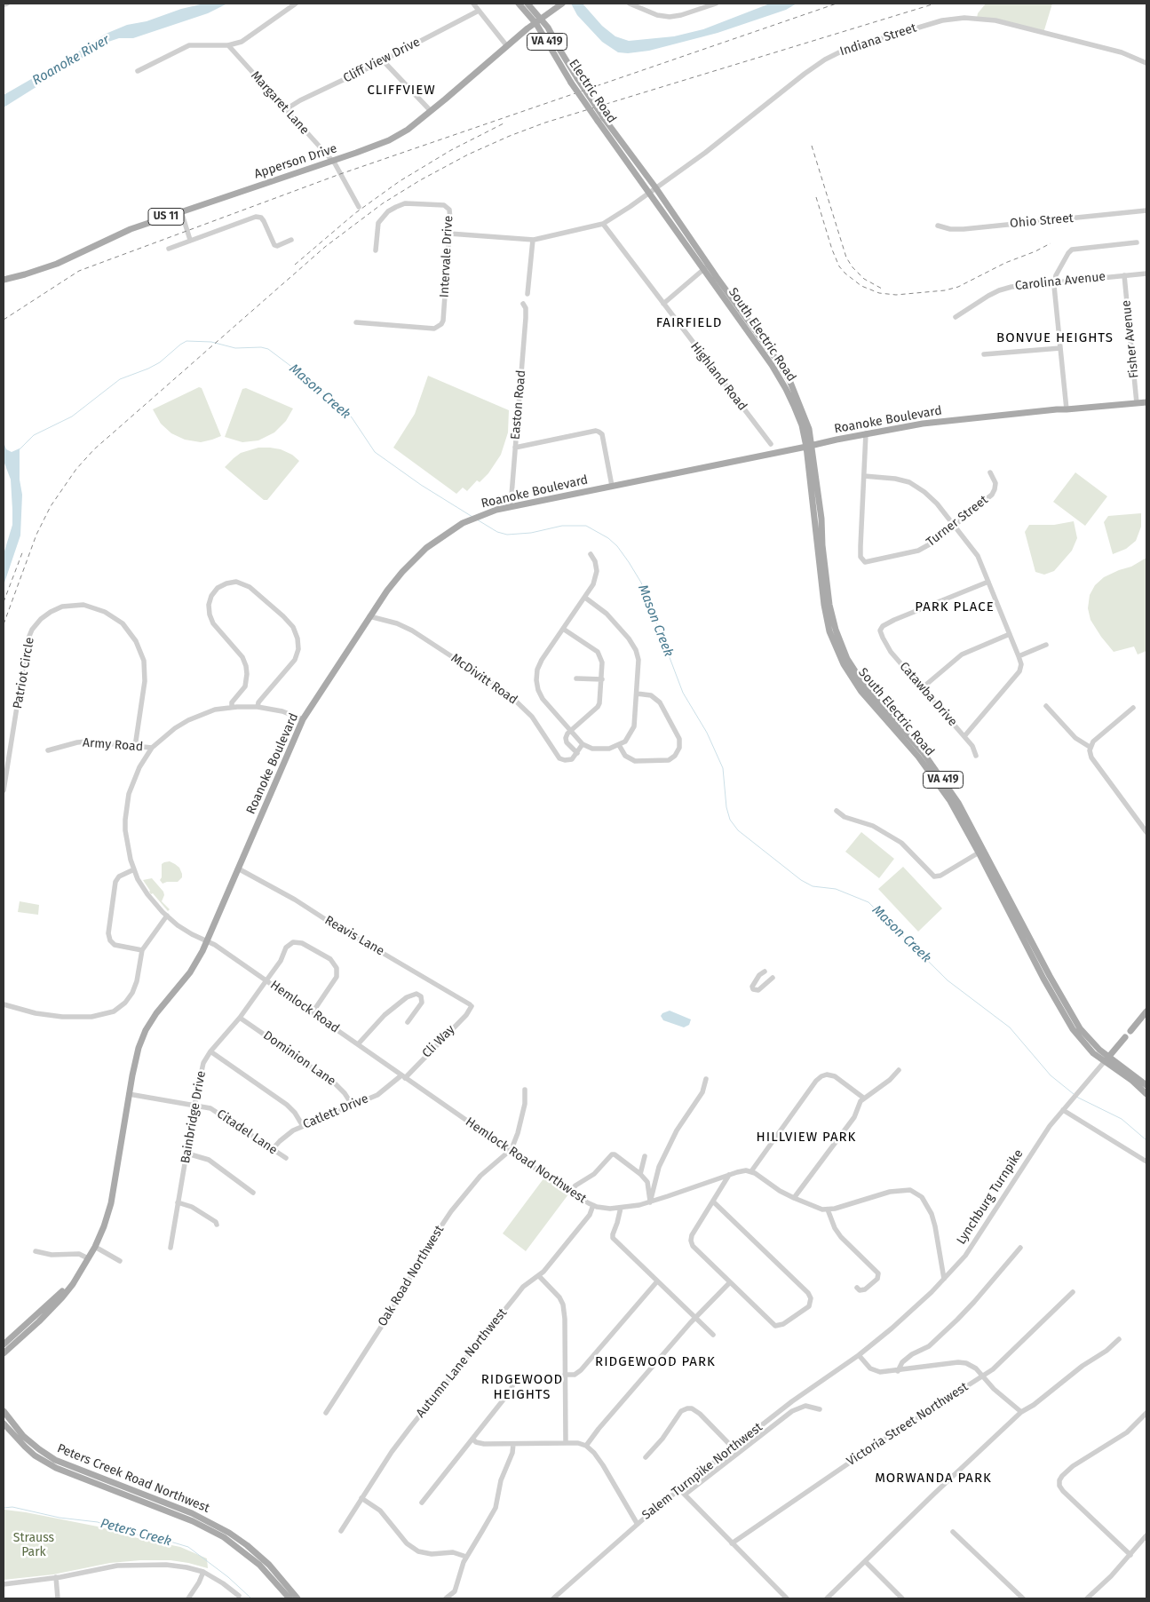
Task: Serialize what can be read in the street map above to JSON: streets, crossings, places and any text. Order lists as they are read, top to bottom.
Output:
{
  "streets": {
    "main road": [
      "VA 419",
      "Electric Road",
      "Apperson Drive",
      "US 11",
      "South Electric Road",
      "Roanoke Boulevard",
      "Lynchburg Turnpike",
      "Peters Creek Road Northwest"
    ],
    "street": [
      "Indiana Street",
      "Cliff View Drive",
      "Margaret Lane",
      "Ohio Street",
      "Intervale Drive",
      "Carolina Avenue",
      "Fisher Avenue",
      "Highland Road",
      "Easton Road",
      "Turner Street",
      "Patriot Circle",
      "McDivitt Road",
      "Catawba Drive",
      "Army Road",
      "Reavis Lane",
      "Hemlock Road",
      "Cli Way",
      "Dominion Lane",
      "Catlett Drive",
      "Bainbridge Drive",
      "Citadel Lane",
      "Hemlock Road Northwest",
      "Oak Road Northwest",
      "Autumn Lane Northwest",
      "Victoria Street Northwest",
      "Salem Turnpike Northwest"
    ]
  },
  "crossings": [
    ["Indiana Street", "Electric Road"],
    ["Indiana Street", "Intervale Drive"],
    ["Indiana Street", "South Electric Road"],
    ["Indiana Street", "Highland Road"],
    ["Cliff View Drive", "Margaret Lane"],
    ["Electric Road", "Apperson Drive"],
    ["Electric Road", "South Electric Road"],
    ["Margaret Lane", "Apperson Drive"],
    ["Carolina Avenue", "Fisher Avenue"],
    ["South Electric Road", "Roanoke Boulevard"],
    ["South Electric Road", "Lynchburg Turnpike"],
    ["Fisher Avenue", "Roanoke Boulevard"],
    ["Easton Road", "Roanoke Boulevard"],
    ["Roanoke Boulevard", "McDivitt Road"],
    ["Roanoke Boulevard", "Reavis Lane"],
    ["Roanoke Boulevard", "Hemlock Road"],
    ["Roanoke Boulevard", "Citadel Lane"],
    ["Patriot Circle", "Army Road"],
    ["Army Road", "Hemlock Road"],
    ["Reavis Lane", "Cli Way"],
    ["Hemlock Road", "Cli Way"],
    ["Hemlock Road", "Catlett Drive"],
    ["Hemlock Road", "Bainbridge Drive"],
    ["Hemlock Road", "Hemlock Road Northwest"],
    ["Cli Way", "Catlett Drive"],
    ["Cli Way", "Hemlock Road Northwest"],
    ["Dominion Lane", "Catlett Drive"],
    ["Dominion Lane", "Bainbridge Drive"],
    ["Catlett Drive", "Citadel Lane"],
    ["Catlett Drive", "Hemlock Road Northwest"],
    ["Bainbridge Drive", "Citadel Lane"],
    ["Hemlock Road Northwest", "Oak Road Northwest"],
    ["Hemlock Road Northwest", "Autumn Lane Northwest"],
    ["Lynchburg Turnpike", "Salem Turnpike Northwest"]
  ],
  "districts": [
    "CLIFFVIEW",
    "FAIRFIELD",
    "BONVUE HEIGHTS",
    "PARK PLACE",
    "HILLVIEW PARK",
    "RIDGEWOOD PARK",
    "RIDGEWOOD HEIGHTS",
    "MORWANDA PARK"
  ],
  "water": ["Roanoke River", "Mason Creek", "Peters Creek"],
  "parks": ["Strauss Park"]
}
